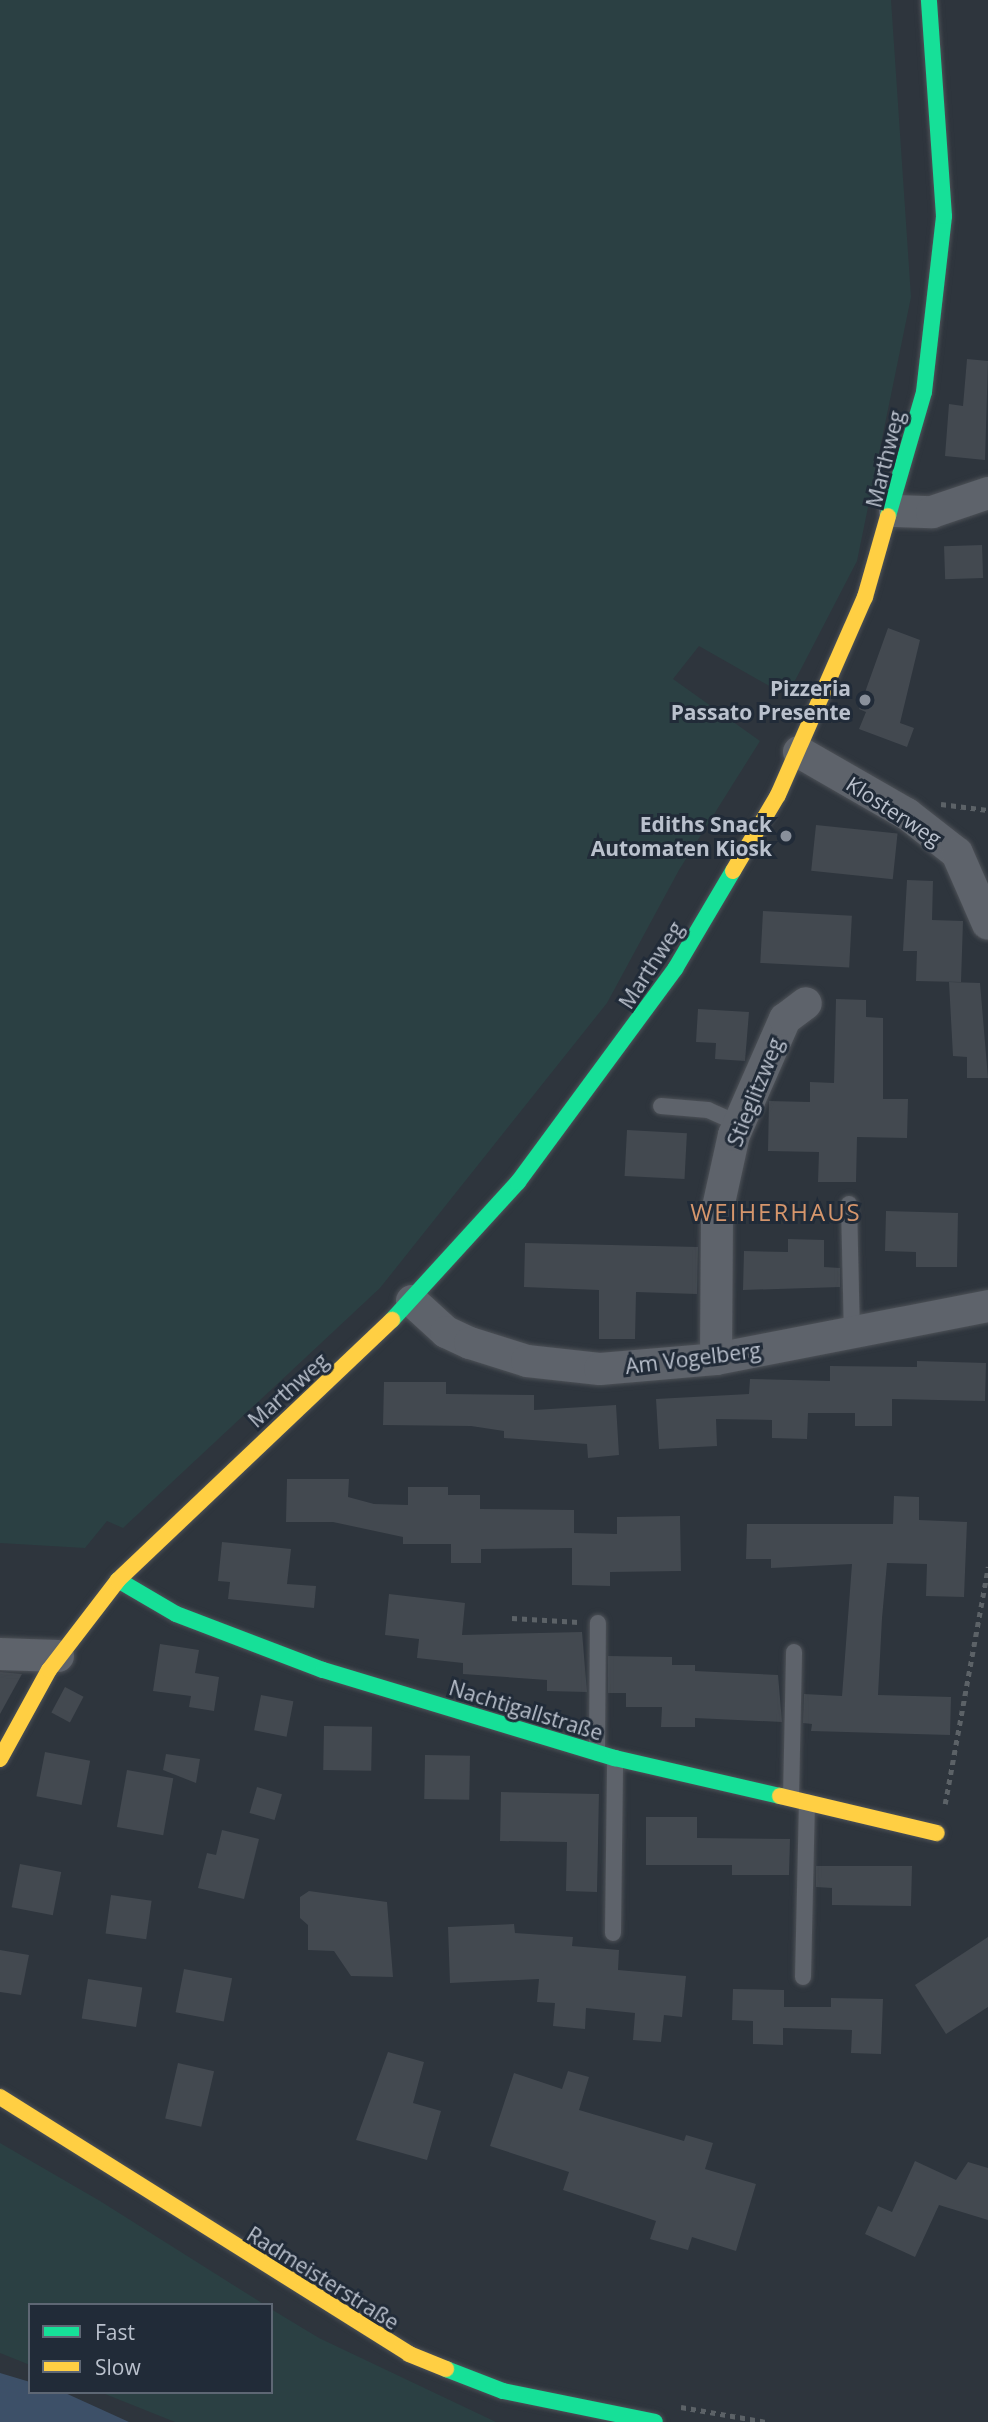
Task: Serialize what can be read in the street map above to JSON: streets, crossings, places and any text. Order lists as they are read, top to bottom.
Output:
{
  "streets": {
    "main road": ["Marthweg", "Nachtigallstraße", "Radmeisterstraße"],
    "street": ["Klosterweg", "Stieglitzweg", "Am Vogelberg"]
  },
  "crossings": [
    ["Marthweg", "Klosterweg"],
    ["Marthweg", "Am Vogelberg"],
    ["Marthweg", "Nachtigallstraße"],
    ["Stieglitzweg", "Am Vogelberg"]
  ],
  "districts": ["WEIHERHAUS"],
  "places": ["Pizzeria Passato Presente", "Ediths Snack Automaten Kiosk"],
  "legend": ["Fast", "Slow"]
}
